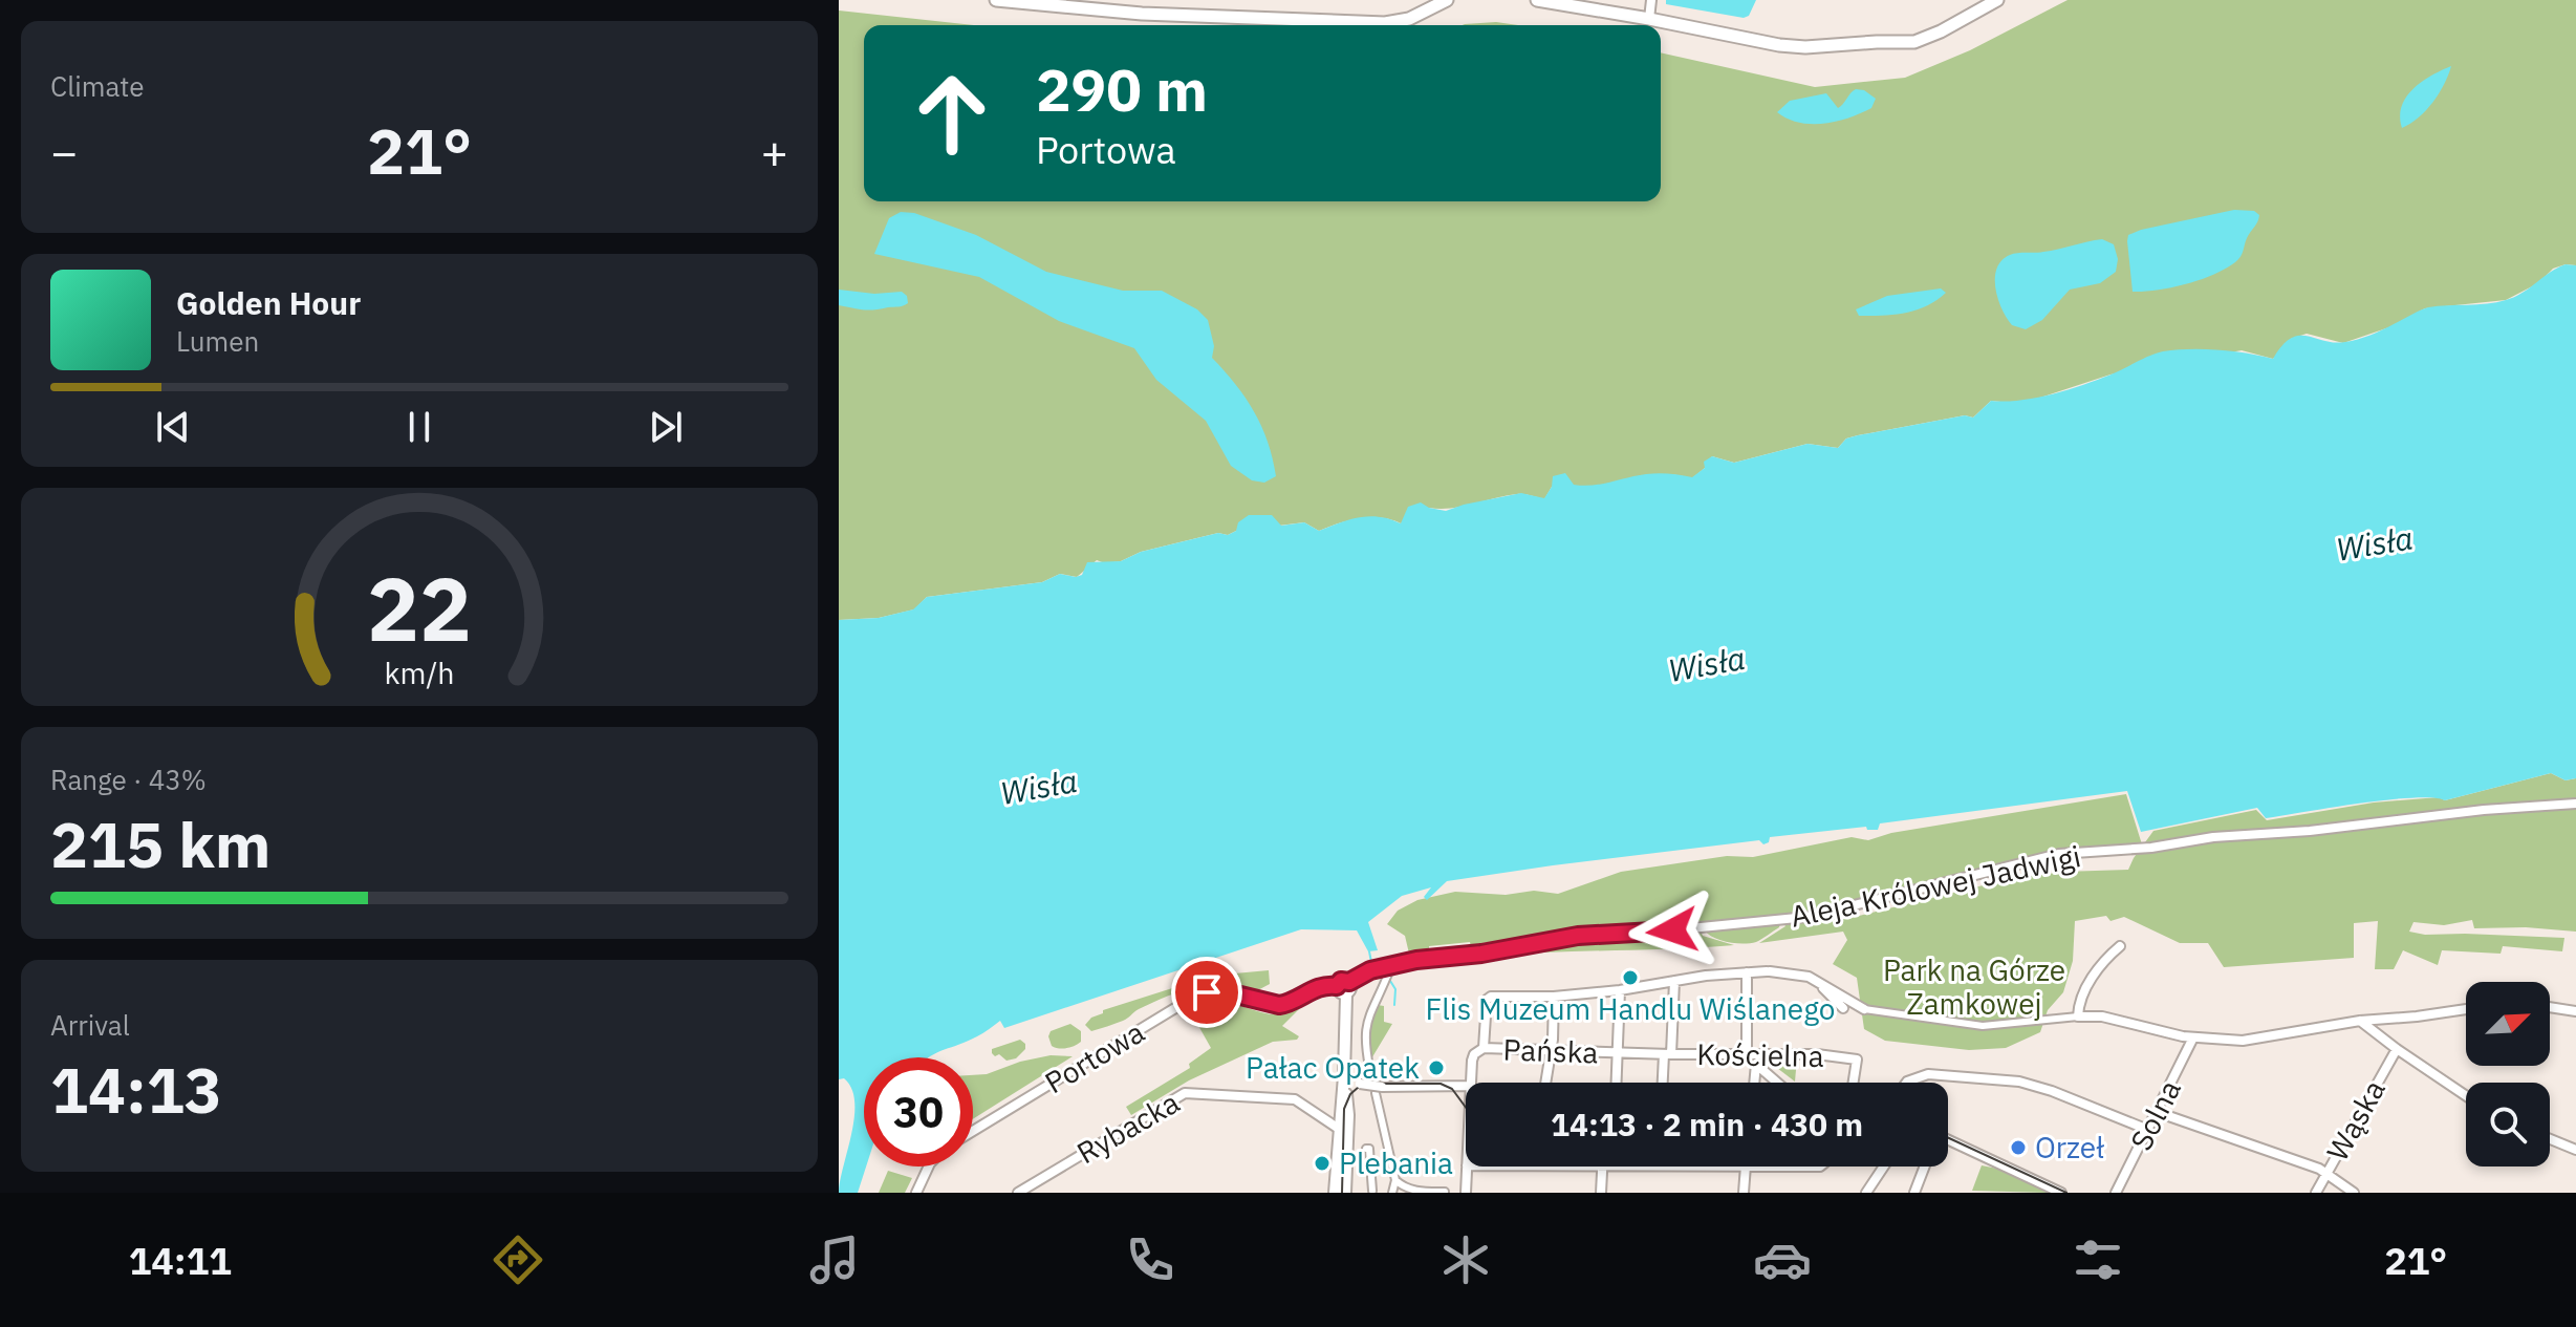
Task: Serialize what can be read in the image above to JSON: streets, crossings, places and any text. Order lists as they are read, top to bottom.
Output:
{
  "streets": {
    "street": [
      "Aleja Królowej Jadwigi",
      "Pańska",
      "Kościelna",
      "Portowa",
      "Solna",
      "Wąska",
      "Rybacka"
    ]
  },
  "crossings": [
    ["Aleja Królowej Jadwigi", "Portowa"],
    ["Pańska", "Kościelna"]
  ],
  "water": ["Wisła"],
  "parks": ["Park na Górze Zamkowej"],
  "places": [
    "Flis Muzeum Handlu Wiślanego",
    "Pałac Opatek",
    "Orzeł",
    "Plebania"
  ],
  "north": "top right",
  "page": {
    "tile": [
      "Climate",
      ["Range · 43%", "215 km"],
      ["Arrival", "14:13"]
    ],
    "turn": ["290 m", "Portowa"],
    "heat": ["−", "21°", "+"],
    "song": ["Golden Hour", "Lumen"],
    "limit": "30",
    "trip": "14:13 · 2 min · 430 m",
    "tabs": ["14:11", "21°"],
    "gauge": ["22", "km/h"]
  }
}
